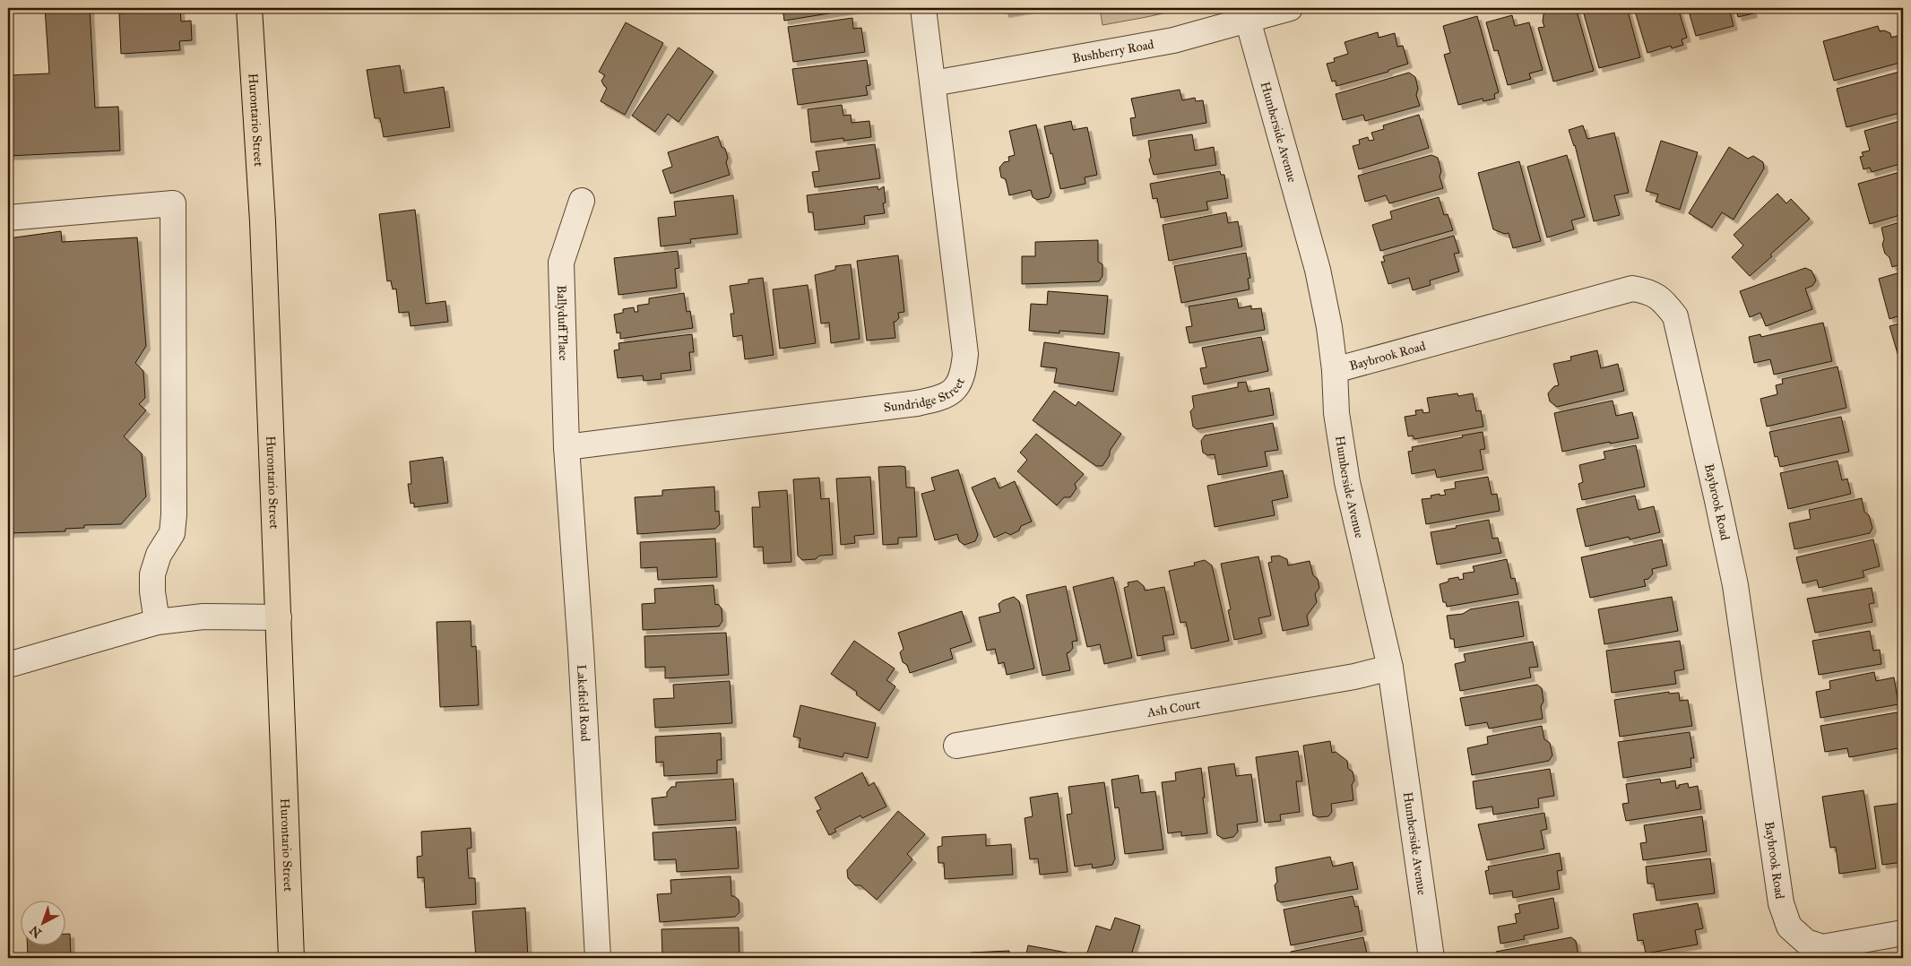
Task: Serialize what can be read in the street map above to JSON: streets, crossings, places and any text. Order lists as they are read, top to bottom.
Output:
{
  "streets": {
    "main road": ["Hurontario Street"],
    "street": [
      "Bushberry Road",
      "Humberside Avenue",
      "Ballyduff Place",
      "Baybrook Road",
      "Sundridge Street",
      "Lakefield Road",
      "Ash Court"
    ]
  },
  "crossings": [
    ["Bushberry Road", "Humberside Avenue"],
    ["Bushberry Road", "Sundridge Street"],
    ["Humberside Avenue", "Baybrook Road"],
    ["Humberside Avenue", "Ash Court"],
    ["Ballyduff Place", "Sundridge Street"],
    ["Ballyduff Place", "Lakefield Road"],
    ["Sundridge Street", "Lakefield Road"]
  ],
  "north": "bottom left"
}
